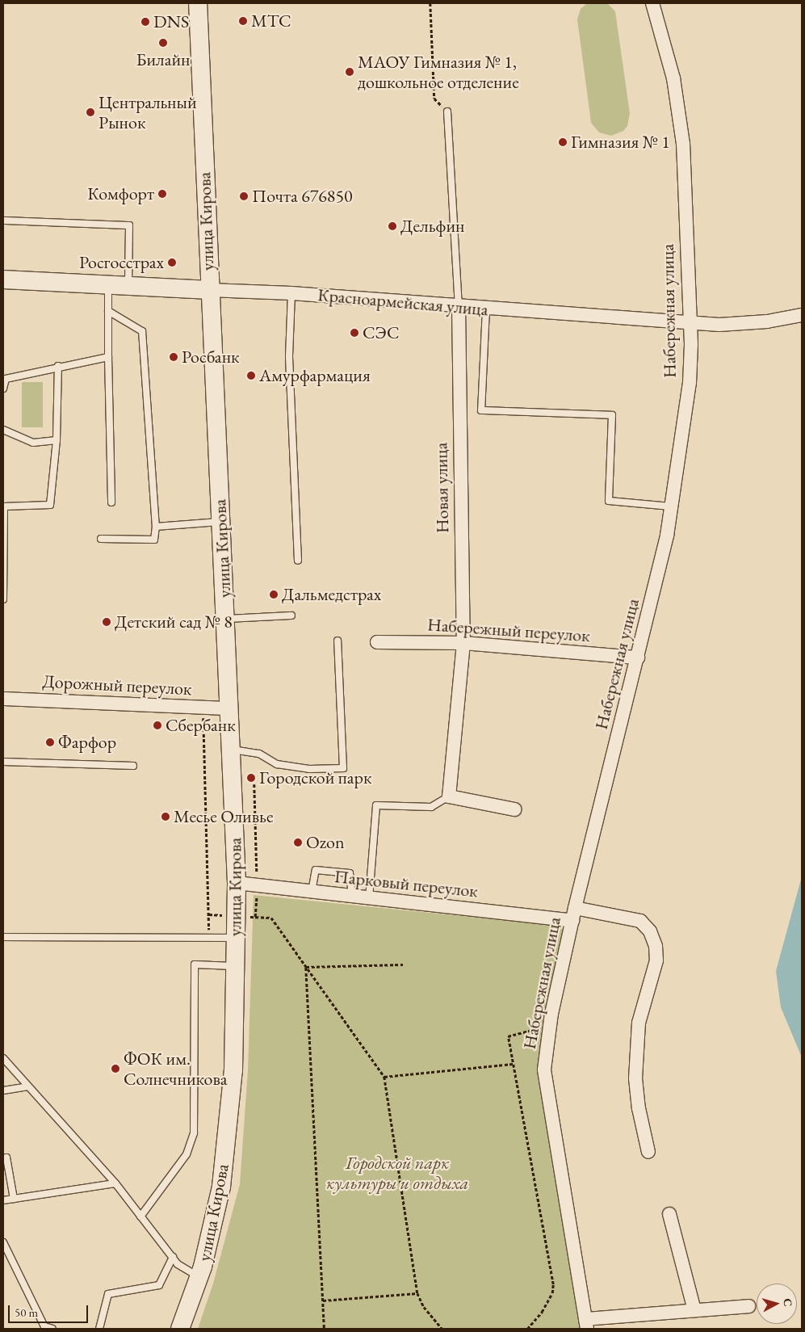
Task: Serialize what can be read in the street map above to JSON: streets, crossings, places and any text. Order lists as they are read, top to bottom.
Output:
{
  "streets": {
    "main road": ["улица Кирова", "Красноармейская улица"],
    "street": [
      "Набережная улица",
      "Новая улица",
      "Набережный переулок",
      "Дорожный переулок",
      "Парковый переулок"
    ]
  },
  "crossings": [
    ["улица Кирова", "Красноармейская улица"],
    ["улица Кирова", "Дорожный переулок"],
    ["улица Кирова", "Парковый переулок"],
    ["Красноармейская улица", "Набережная улица"],
    ["Красноармейская улица", "Новая улица"],
    ["Набережная улица", "Набережный переулок"],
    ["Набережная улица", "Парковый переулок"],
    ["Новая улица", "Набережный переулок"]
  ],
  "parks": ["Городской парк культуры и отдыха"],
  "places": [
    "МТС",
    "DNS",
    "Билайн",
    "МАОУ Гимназия № 1, дошкольное отделение",
    "Центральный Рынок",
    "Гимназия № 1",
    "Комфорт",
    "Почта 676850",
    "Дельфин",
    "Росгосстрах",
    "СЭС",
    "Росбанк",
    "Амурфармация",
    "Дальмедстрах",
    "Детский сад № 8",
    "Сбербанк",
    "Фарфор",
    "Городской парк",
    "Месье Оливье",
    "Ozon",
    "ФОК им. Солнечникова"
  ],
  "scale_bar": "50 m",
  "north": "right"
}
